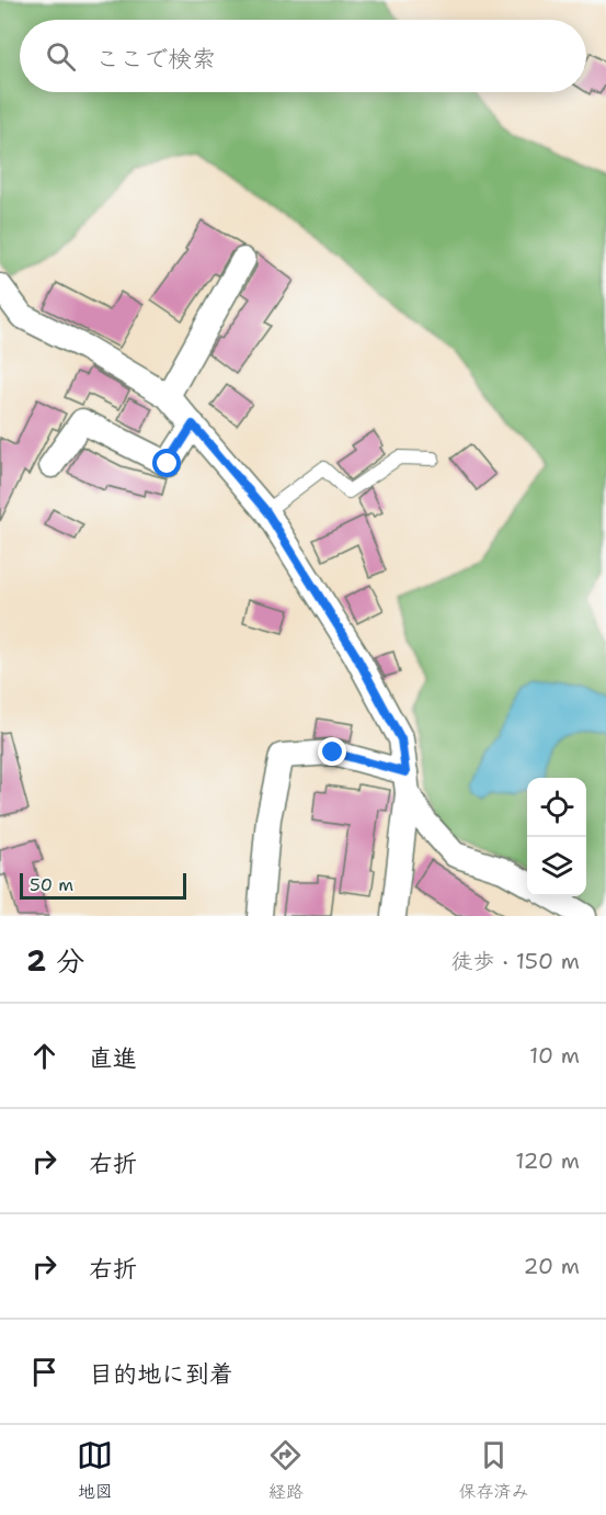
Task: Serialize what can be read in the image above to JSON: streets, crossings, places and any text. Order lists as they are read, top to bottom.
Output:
{
  "scale_bar": "50 m",
  "page": {
    "search": "ここで検索",
    "scale": "50 m",
    "heading": ["2 分", "徒歩 · 150 m"],
    "list": [
      ["直進", "10 m"],
      ["右折", "120 m"],
      ["右折", "20 m"],
      "目的地に到着"
    ],
    "nav": ["地図", "経路", "保存済み"]
  }
}
